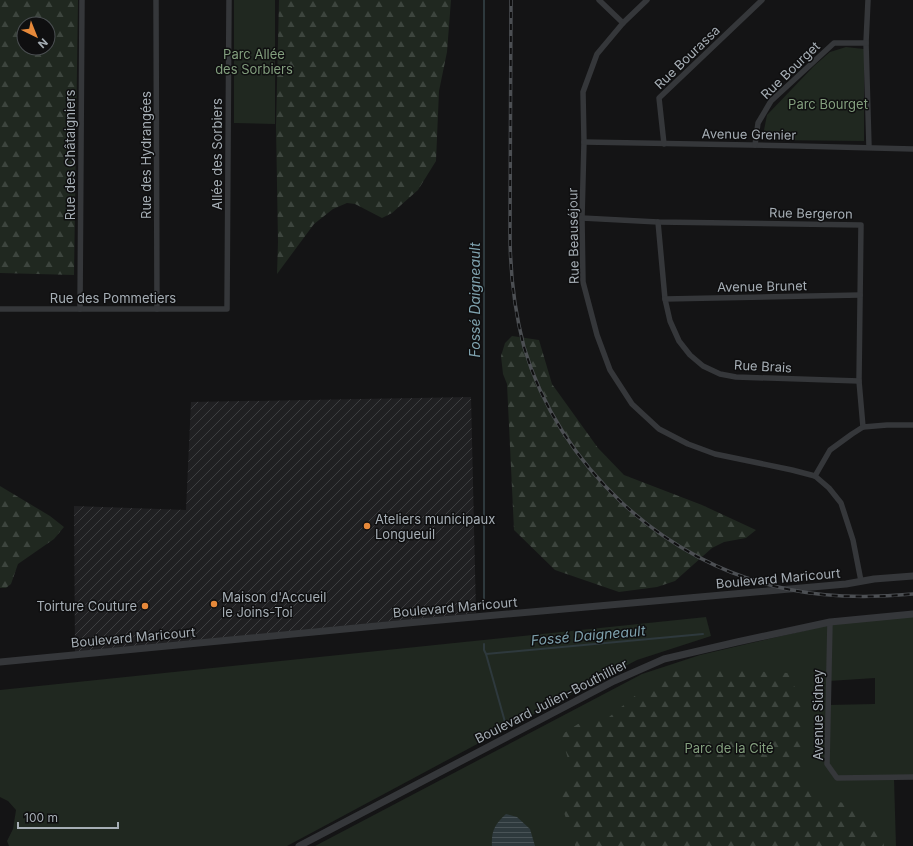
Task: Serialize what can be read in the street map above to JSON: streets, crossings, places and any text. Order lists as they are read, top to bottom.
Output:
{
  "streets": {
    "street": [
      "Rue Bourassa",
      "Rue Bourget",
      "Avenue Grenier",
      "Allée des Sorbiers",
      "Rue des Châtaigniers",
      "Rue des Hydrangées",
      "Rue Bergeron",
      "Rue Beauséjour",
      "Avenue Brunet",
      "Rue des Pommetiers",
      "Rue Brais",
      "Boulevard Maricourt",
      "Boulevard Julien-Bouthillier",
      "Avenue Sidney"
    ]
  },
  "crossings": [
    ["Rue Bourassa", "Avenue Grenier"],
    ["Rue Bourget", "Avenue Grenier"],
    ["Avenue Grenier", "Rue Beauséjour"],
    ["Allée des Sorbiers", "Rue des Pommetiers"],
    ["Rue des Châtaigniers", "Rue des Pommetiers"],
    ["Rue des Hydrangées", "Rue des Pommetiers"],
    ["Rue Bergeron", "Rue Beauséjour"],
    ["Rue Bergeron", "Avenue Brunet"],
    ["Rue Bergeron", "Rue Brais"],
    ["Rue Beauséjour", "Boulevard Maricourt"],
    ["Avenue Brunet", "Rue Brais"],
    ["Boulevard Julien-Bouthillier", "Avenue Sidney"]
  ],
  "water": ["Fossé Daigneault"],
  "parks": ["Parc Allée des Sorbiers", "Parc Bourget", "Parc de la Cité"],
  "places": ["Ateliers municipaux Longueuil", "Maison d'Accueil le Joins-Toi", "Toirture Couture"],
  "scale_bar": "100 m",
  "north": "bottom right"
}
